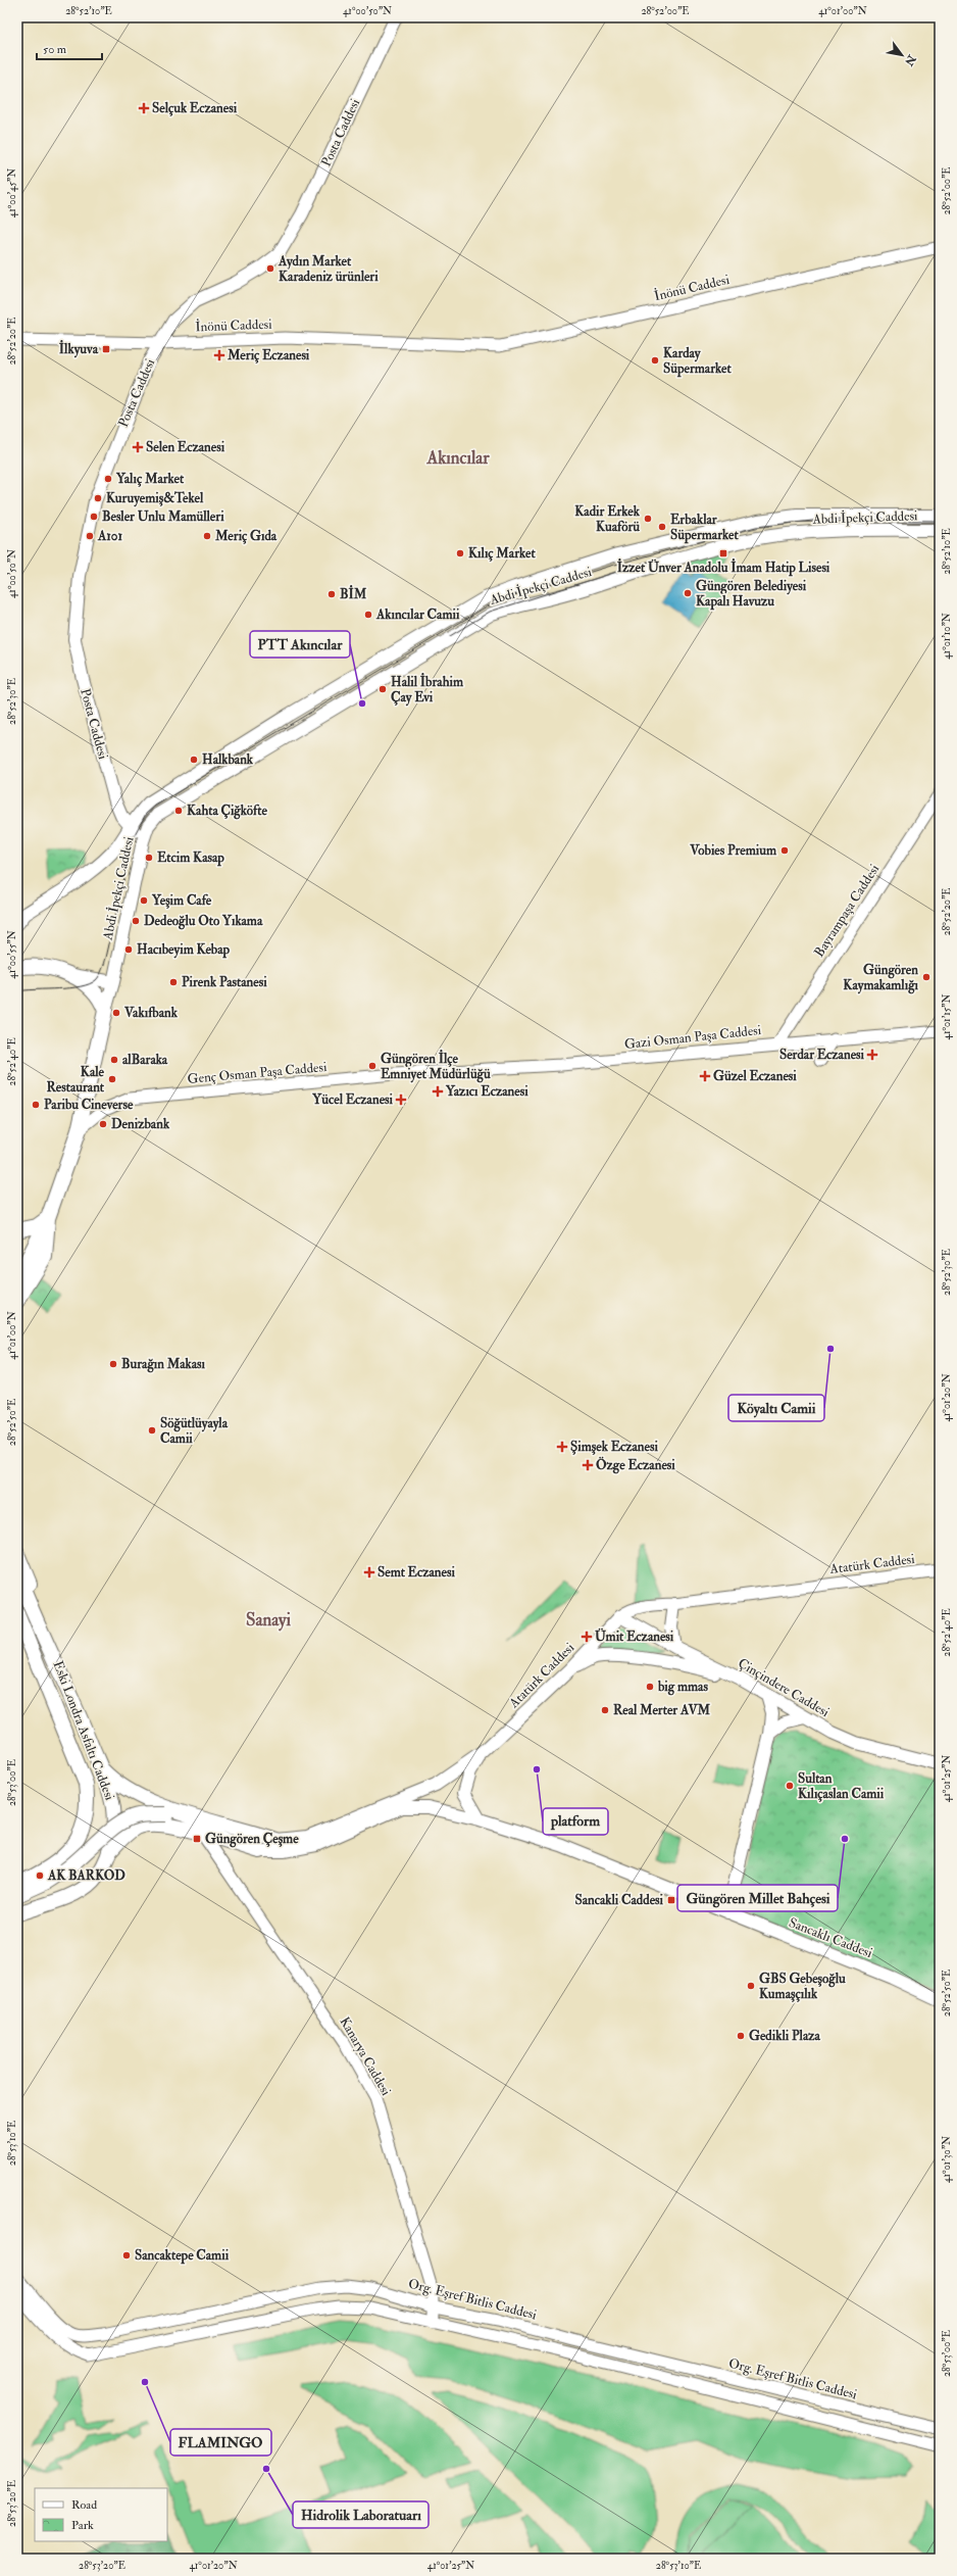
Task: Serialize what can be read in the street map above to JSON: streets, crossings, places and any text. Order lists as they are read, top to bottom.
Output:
{
  "streets": {
    "main road": [
      "Posta Caddesi",
      "Abdi İpekçi Caddesi",
      "Atatürk Caddesi",
      "Çinçindere Caddesi",
      "Eski Londra Asfaltı Caddesi",
      "Sancaklı Caddesi"
    ],
    "street": [
      "İnönü Caddesi",
      "Bayrampaşa Caddesi",
      "Gazi Osman Paşa Caddesi",
      "Genç Osman Paşa Caddesi",
      "Kanarya Caddesi",
      "Org. Eşref Bitlis Caddesi"
    ]
  },
  "crossings": [
    ["Posta Caddesi", "İnönü Caddesi"],
    ["Posta Caddesi", "Abdi İpekçi Caddesi"],
    ["Bayrampaşa Caddesi", "Gazi Osman Paşa Caddesi"],
    ["Gazi Osman Paşa Caddesi", "Genç Osman Paşa Caddesi"],
    ["Atatürk Caddesi", "Çinçindere Caddesi"],
    ["Kanarya Caddesi", "Org. Eşref Bitlis Caddesi"]
  ],
  "districts": ["Akıncılar", "Sanayi"],
  "places": {
    "health": [
      "Selçuk Eczanesi",
      "Meriç Eczanesi",
      "Selen Eczanesi",
      "Serdar Eczanesi",
      "Güzel Eczanesi",
      "Yazıcı Eczanesi",
      "Yücel Eczanesi",
      "Şimşek Eczanesi",
      "Özge Eczanesi",
      "Semt Eczanesi",
      "Ümit Eczanesi"
    ],
    "other": [
      "Aydın Market Karadeniz ürünleri",
      "Karday Süpermarket",
      "Yalıç Market",
      "Kuruyemiş&Tekel",
      "Besler Unlu Mamülleri",
      "Kadir Erkek Kuaförü",
      "Erbaklar Süpermarket",
      "A101",
      "Meriç Gıda",
      "Kılıç Market",
      "Güngören Belediyesi Kapalı Havuzu",
      "BİM",
      "Akıncılar Camii",
      "Halil İbrahim Çay Evi",
      "PTT Akıncılar",
      "Halkbank",
      "Kahta Çiğköfte",
      "Vobies Premium",
      "Etcim Kasap",
      "Yeşim Cafe",
      "Dedeoğlu Oto Yıkama",
      "Hacıbeyim Kebap",
      "Güngören Kaymakamlığı",
      "Pirenk Pastanesi",
      "Vakıfbank",
      "alBaraka",
      "Güngören İlçe Emniyet Müdürlüğü",
      "Kale Restaurant",
      "Paribu Cineverse",
      "Denizbank",
      "Köyaltı Camii",
      "Burağın Makası",
      "Söğütlüyayla Camii",
      "big mmas",
      "Real Merter AVM",
      "platform",
      "Sultan Kılıçaslan Camii",
      "Güngören Millet Bahçesi",
      "AK BARKOD",
      "GBS Gebeşoğlu Kumaşçılık",
      "Gedikli Plaza",
      "Sancaktepe Camii",
      "FLAMINGO",
      "Hidrolik Laboratuarı"
    ],
    "transit": [
      "İlkyuva",
      "İzzet Ünver Anadolu İmam Hatip Lisesi",
      "Güngören Çeşme",
      "Sancakli Caddesi"
    ]
  },
  "legend": ["Road", "Park"],
  "scale_bar": "50 m",
  "north": "bottom right",
  "coordinates": [
    "28°52'10\"E",
    "41°00'50\"N",
    "28°52'00\"E",
    "41°01'00\"N",
    "41°00'45\"N",
    "28°52'20\"E",
    "41°01'10\"N",
    "28°52'30\"E",
    "41°00'55\"N",
    "41°01'15\"N",
    "28°52'40\"E",
    "41°01'20\"N",
    "28°52'50\"E",
    "41°01'25\"N",
    "28°53'00\"E",
    "28°53'10\"E",
    "41°01'30\"N",
    "28°53'20\"E"
  ]
}
